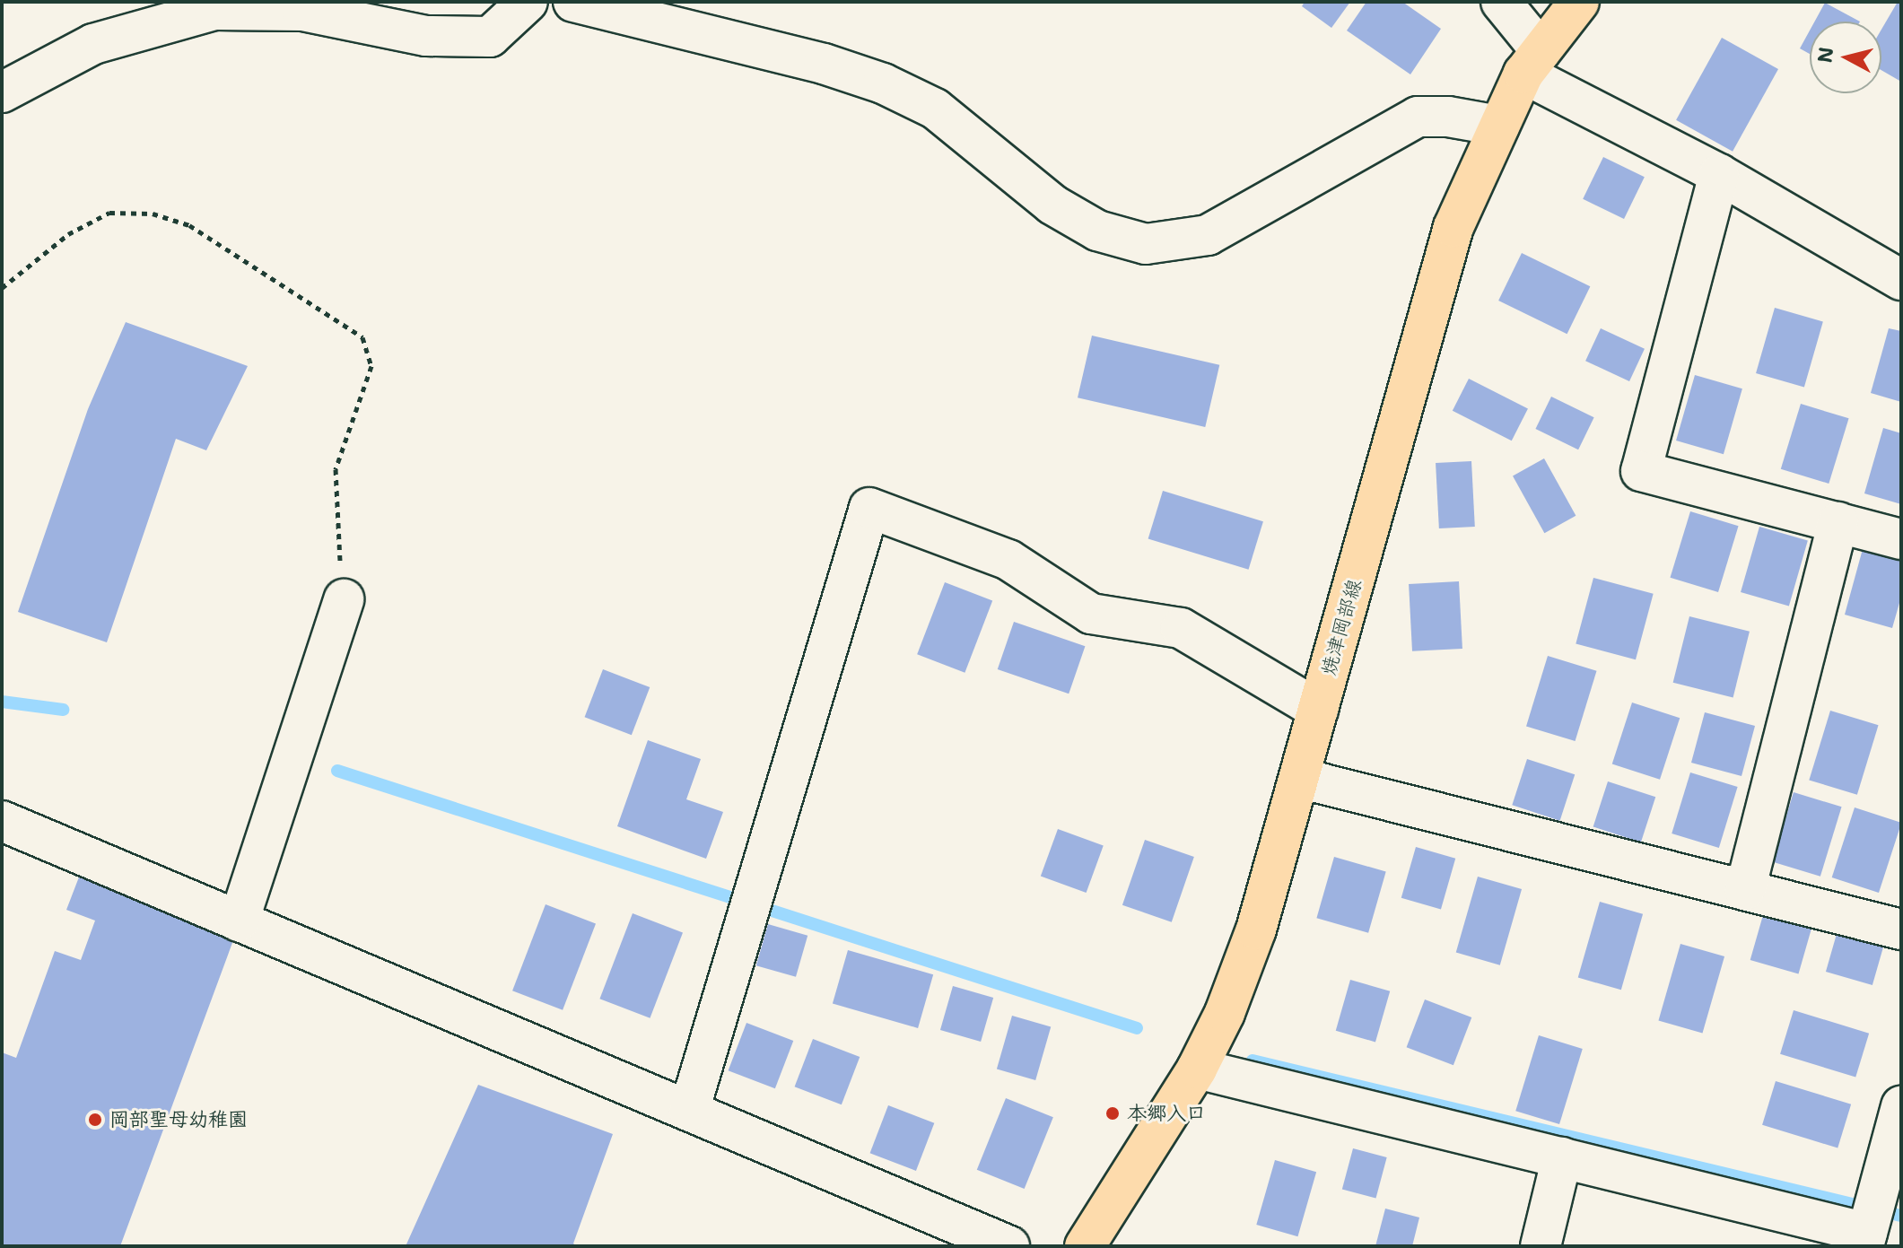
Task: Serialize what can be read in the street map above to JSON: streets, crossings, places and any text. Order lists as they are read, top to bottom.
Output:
{
  "streets": {
    "main road": ["焼津岡部線"]
  },
  "places": ["本郷入口", "岡部聖母幼稚園"],
  "north": "left"
}
